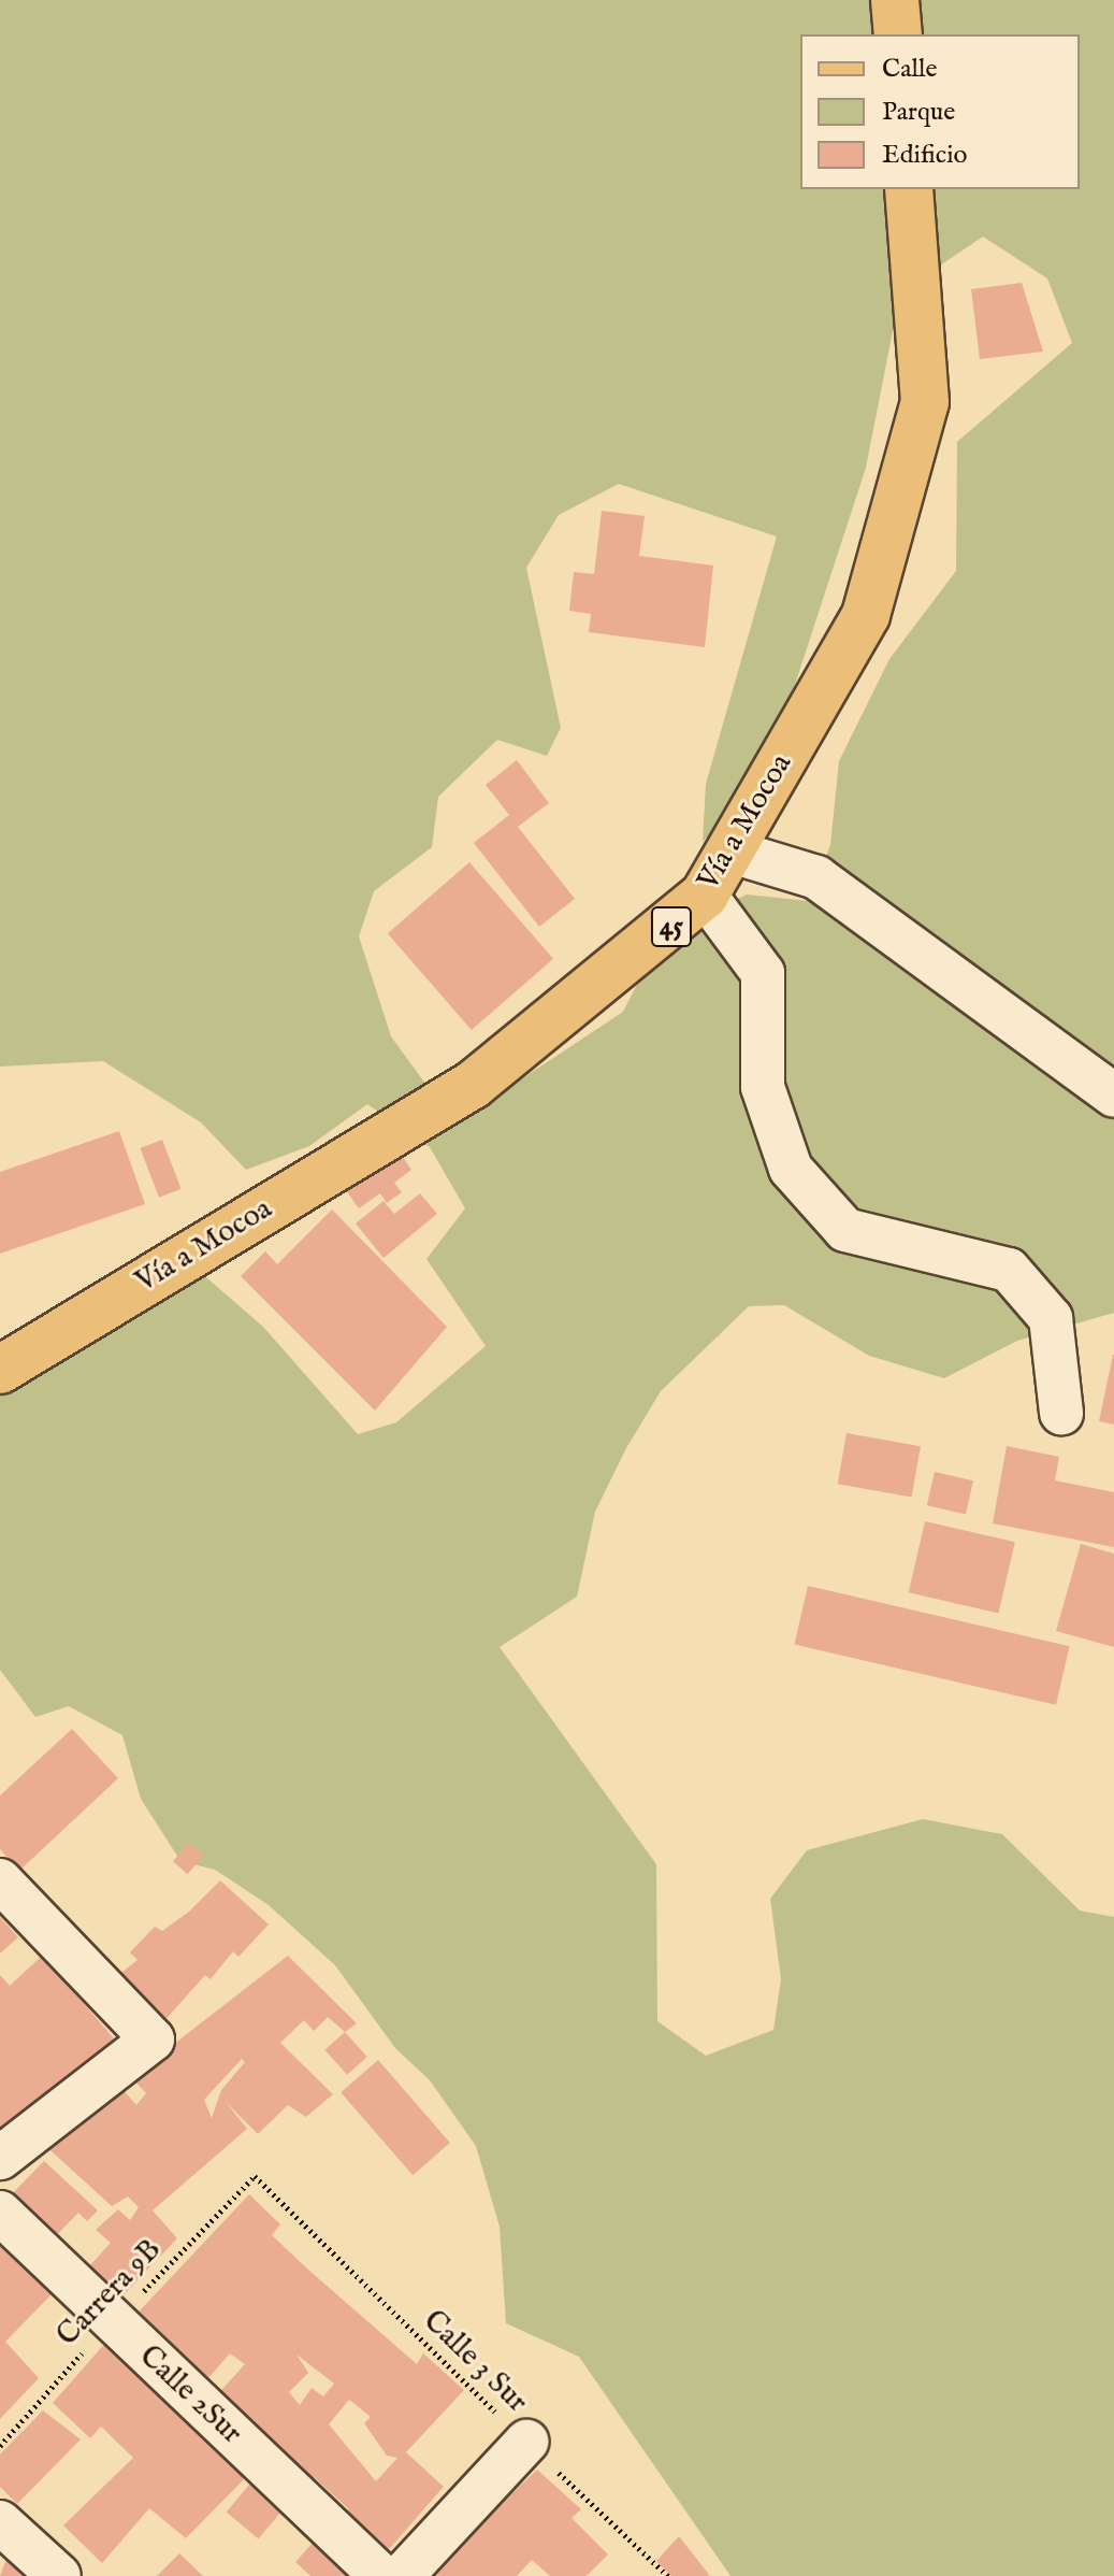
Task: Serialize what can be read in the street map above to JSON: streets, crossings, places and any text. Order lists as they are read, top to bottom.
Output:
{
  "streets": {
    "main road": ["Vía a Mocoa", "45"],
    "street": ["Calle 2Sur"],
    "path": ["Carrera 9B", "Calle 3 Sur"]
  },
  "crossings": [
    ["Carrera 9B", "Calle 3 Sur"],
    ["Carrera 9B", "Calle 2Sur"]
  ],
  "legend": ["Calle", "Parque", "Edificio"]
}
